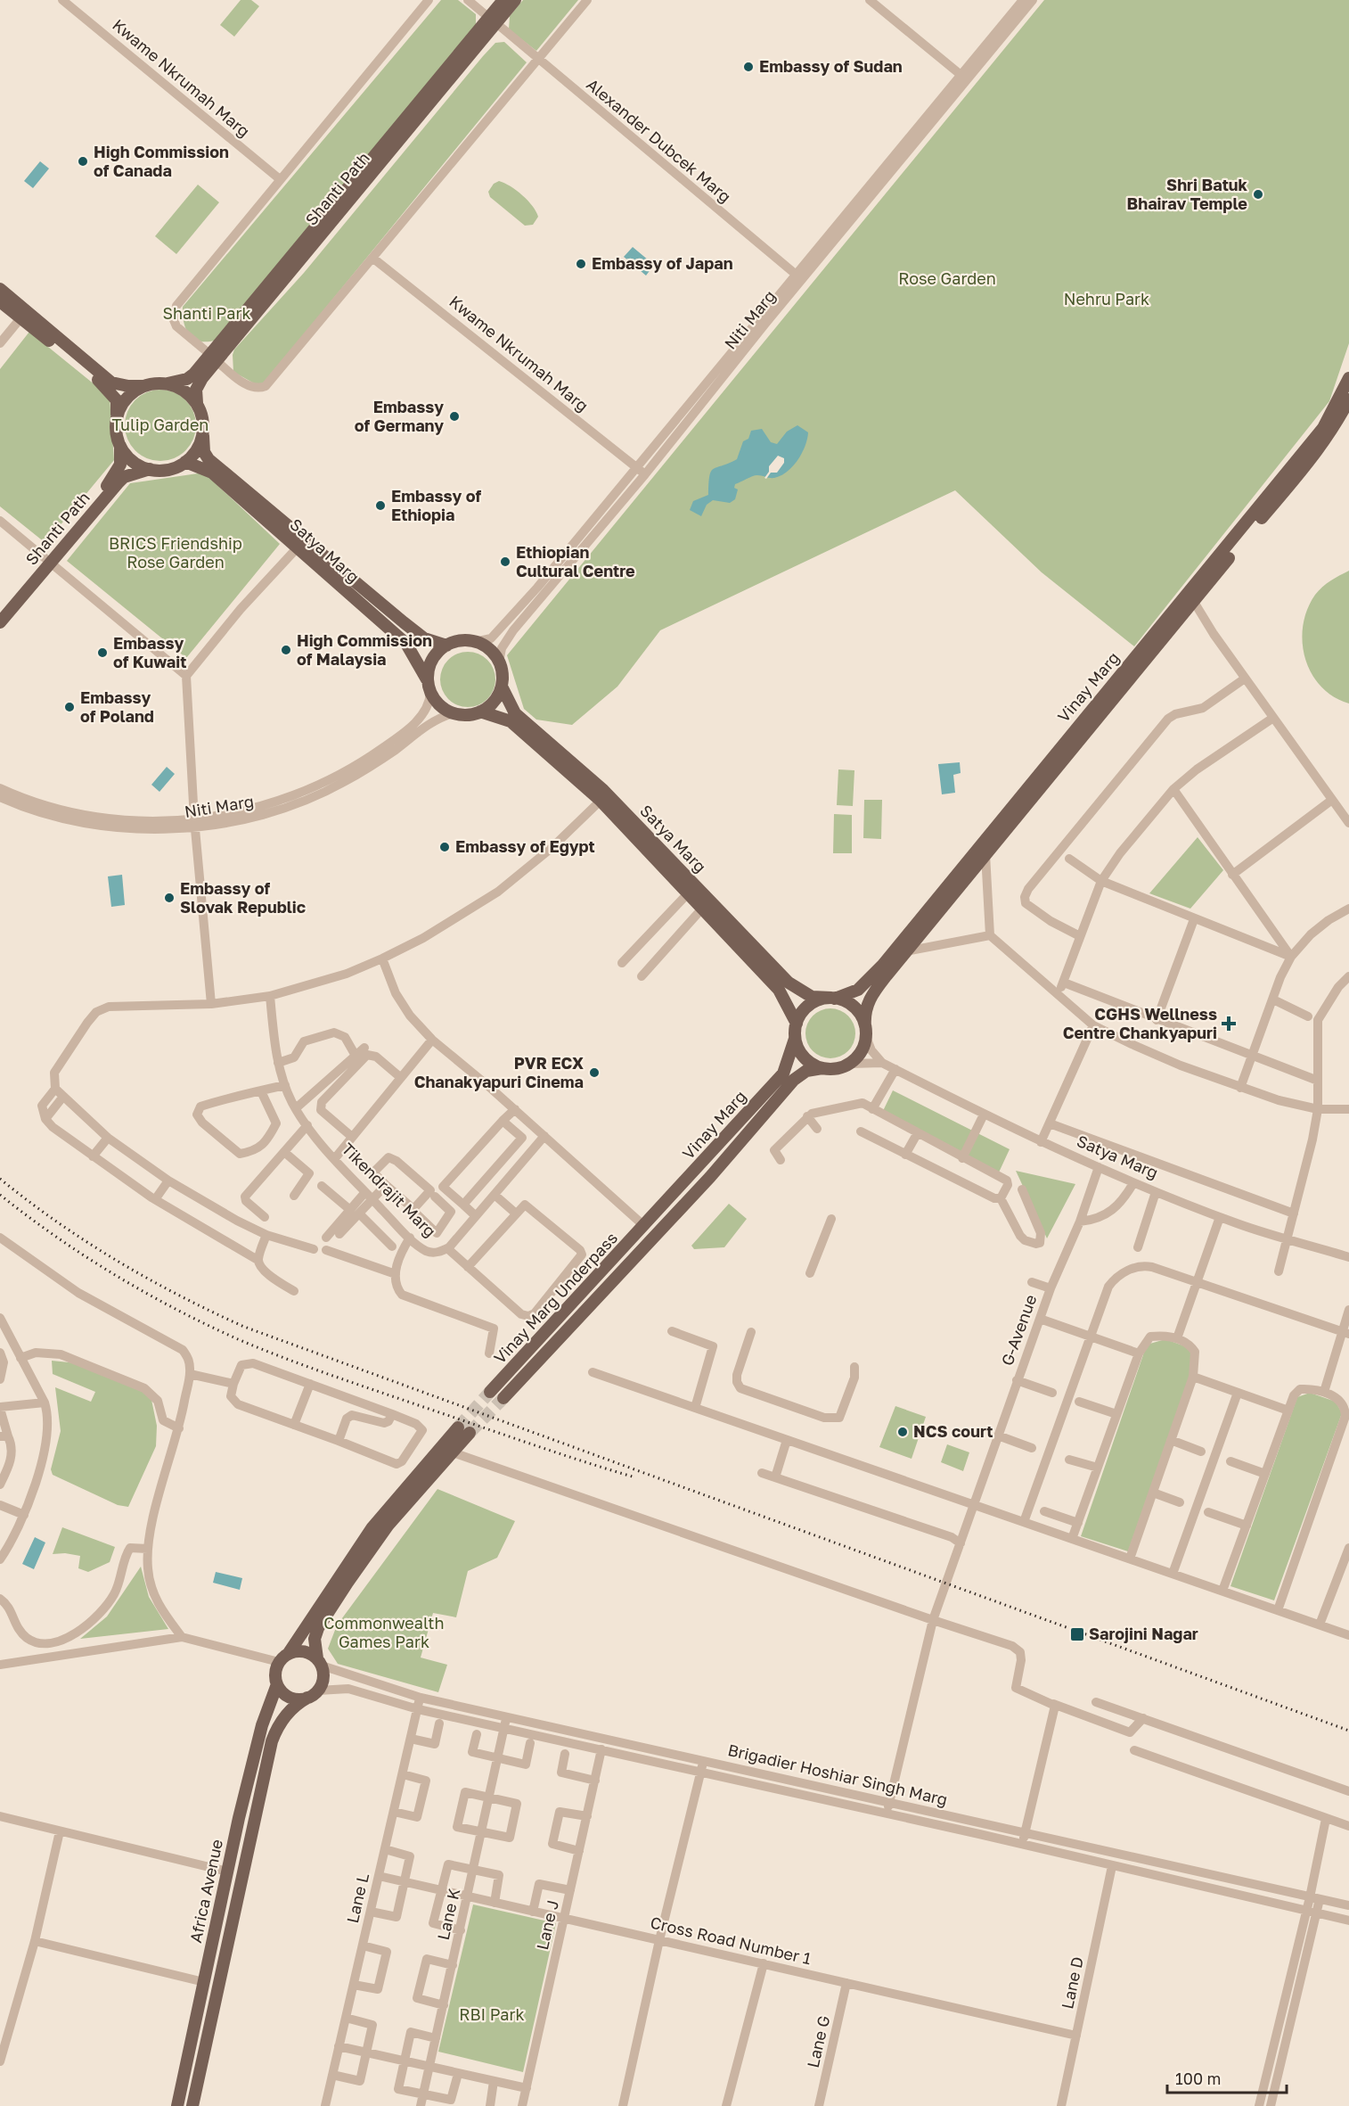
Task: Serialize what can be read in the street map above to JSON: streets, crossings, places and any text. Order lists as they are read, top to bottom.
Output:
{
  "streets": {
    "main road": [
      "Shanti Path",
      "Satya Marg",
      "Vinay Marg",
      "Vinay Marg Underpass",
      "Africa Avenue"
    ],
    "street": [
      "Kwame Nkrumah Marg",
      "Alexander Dubcek Marg",
      "Niti Marg",
      "Tikendrajit Marg",
      "G-Avenue",
      "Brigadier Hoshiar Singh Marg",
      "Lane L",
      "Lane K",
      "Lane J",
      "Cross Road Number 1",
      "Lane D",
      "Lane G"
    ]
  },
  "crossings": [
    ["Kwame Nkrumah Marg", "Niti Marg"],
    ["Alexander Dubcek Marg", "Shanti Path"],
    ["Alexander Dubcek Marg", "Niti Marg"],
    ["Shanti Path", "Satya Marg"],
    ["Niti Marg", "Satya Marg"],
    ["Satya Marg", "Vinay Marg"],
    ["Satya Marg", "G-Avenue"],
    ["Vinay Marg", "Vinay Marg Underpass"],
    ["G-Avenue", "Brigadier Hoshiar Singh Marg"],
    ["Brigadier Hoshiar Singh Marg", "Africa Avenue"],
    ["Brigadier Hoshiar Singh Marg", "Lane L"],
    ["Brigadier Hoshiar Singh Marg", "Lane K"],
    ["Brigadier Hoshiar Singh Marg", "Lane J"],
    ["Brigadier Hoshiar Singh Marg", "Lane D"],
    ["Lane L", "Cross Road Number 1"],
    ["Lane K", "Cross Road Number 1"],
    ["Lane J", "Cross Road Number 1"],
    ["Cross Road Number 1", "Lane D"],
    ["Cross Road Number 1", "Lane G"]
  ],
  "parks": [
    "Rose Garden",
    "Nehru Park",
    "Shanti Park",
    "Tulip Garden",
    "BRICS Friendship Rose Garden",
    "Commonwealth Games Park",
    "RBI Park"
  ],
  "places": {
    "other": [
      "Embassy of Sudan",
      "High Commission of Canada",
      "Shri Batuk Bhairav Temple",
      "Embassy of Japan",
      "Embassy of Germany",
      "Embassy of Ethiopia",
      "Ethiopian Cultural Centre",
      "High Commission of Malaysia",
      "Embassy of Kuwait",
      "Embassy of Poland",
      "Embassy of Egypt",
      "Embassy of Slovak Republic",
      "PVR ECX Chanakyapuri Cinema",
      "NCS court"
    ],
    "health": ["CGHS Wellness Centre Chankyapuri"],
    "transit": ["Sarojini Nagar"]
  },
  "scale_bar": "100 m"
}
